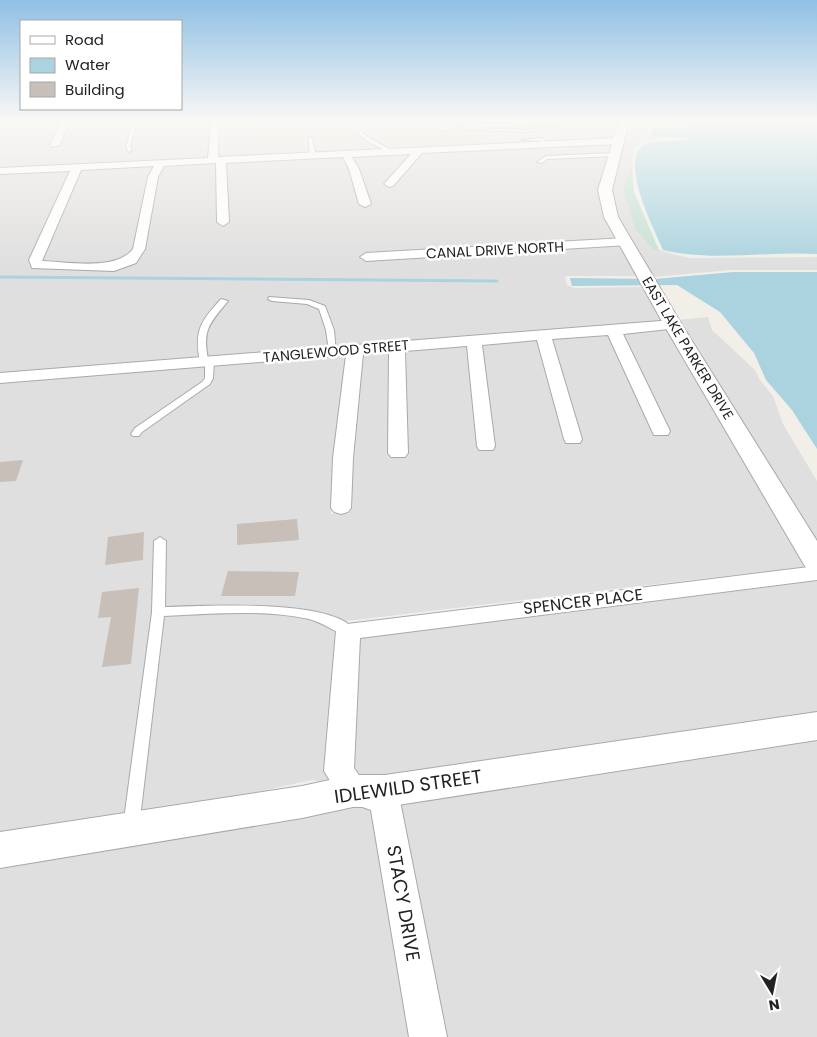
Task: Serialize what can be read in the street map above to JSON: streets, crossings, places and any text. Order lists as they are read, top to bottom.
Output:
{
  "streets": {
    "street": [
      "CANAL DRIVE NORTH",
      "EAST LAKE PARKER DRIVE",
      "TANGLEWOOD STREET",
      "SPENCER PLACE",
      "IDLEWILD STREET",
      "STACY DRIVE"
    ]
  },
  "crossings": [
    ["CANAL DRIVE NORTH", "EAST LAKE PARKER DRIVE"],
    ["EAST LAKE PARKER DRIVE", "TANGLEWOOD STREET"],
    ["IDLEWILD STREET", "STACY DRIVE"]
  ],
  "legend": ["Road", "Water", "Building"],
  "north": "bottom"
}
